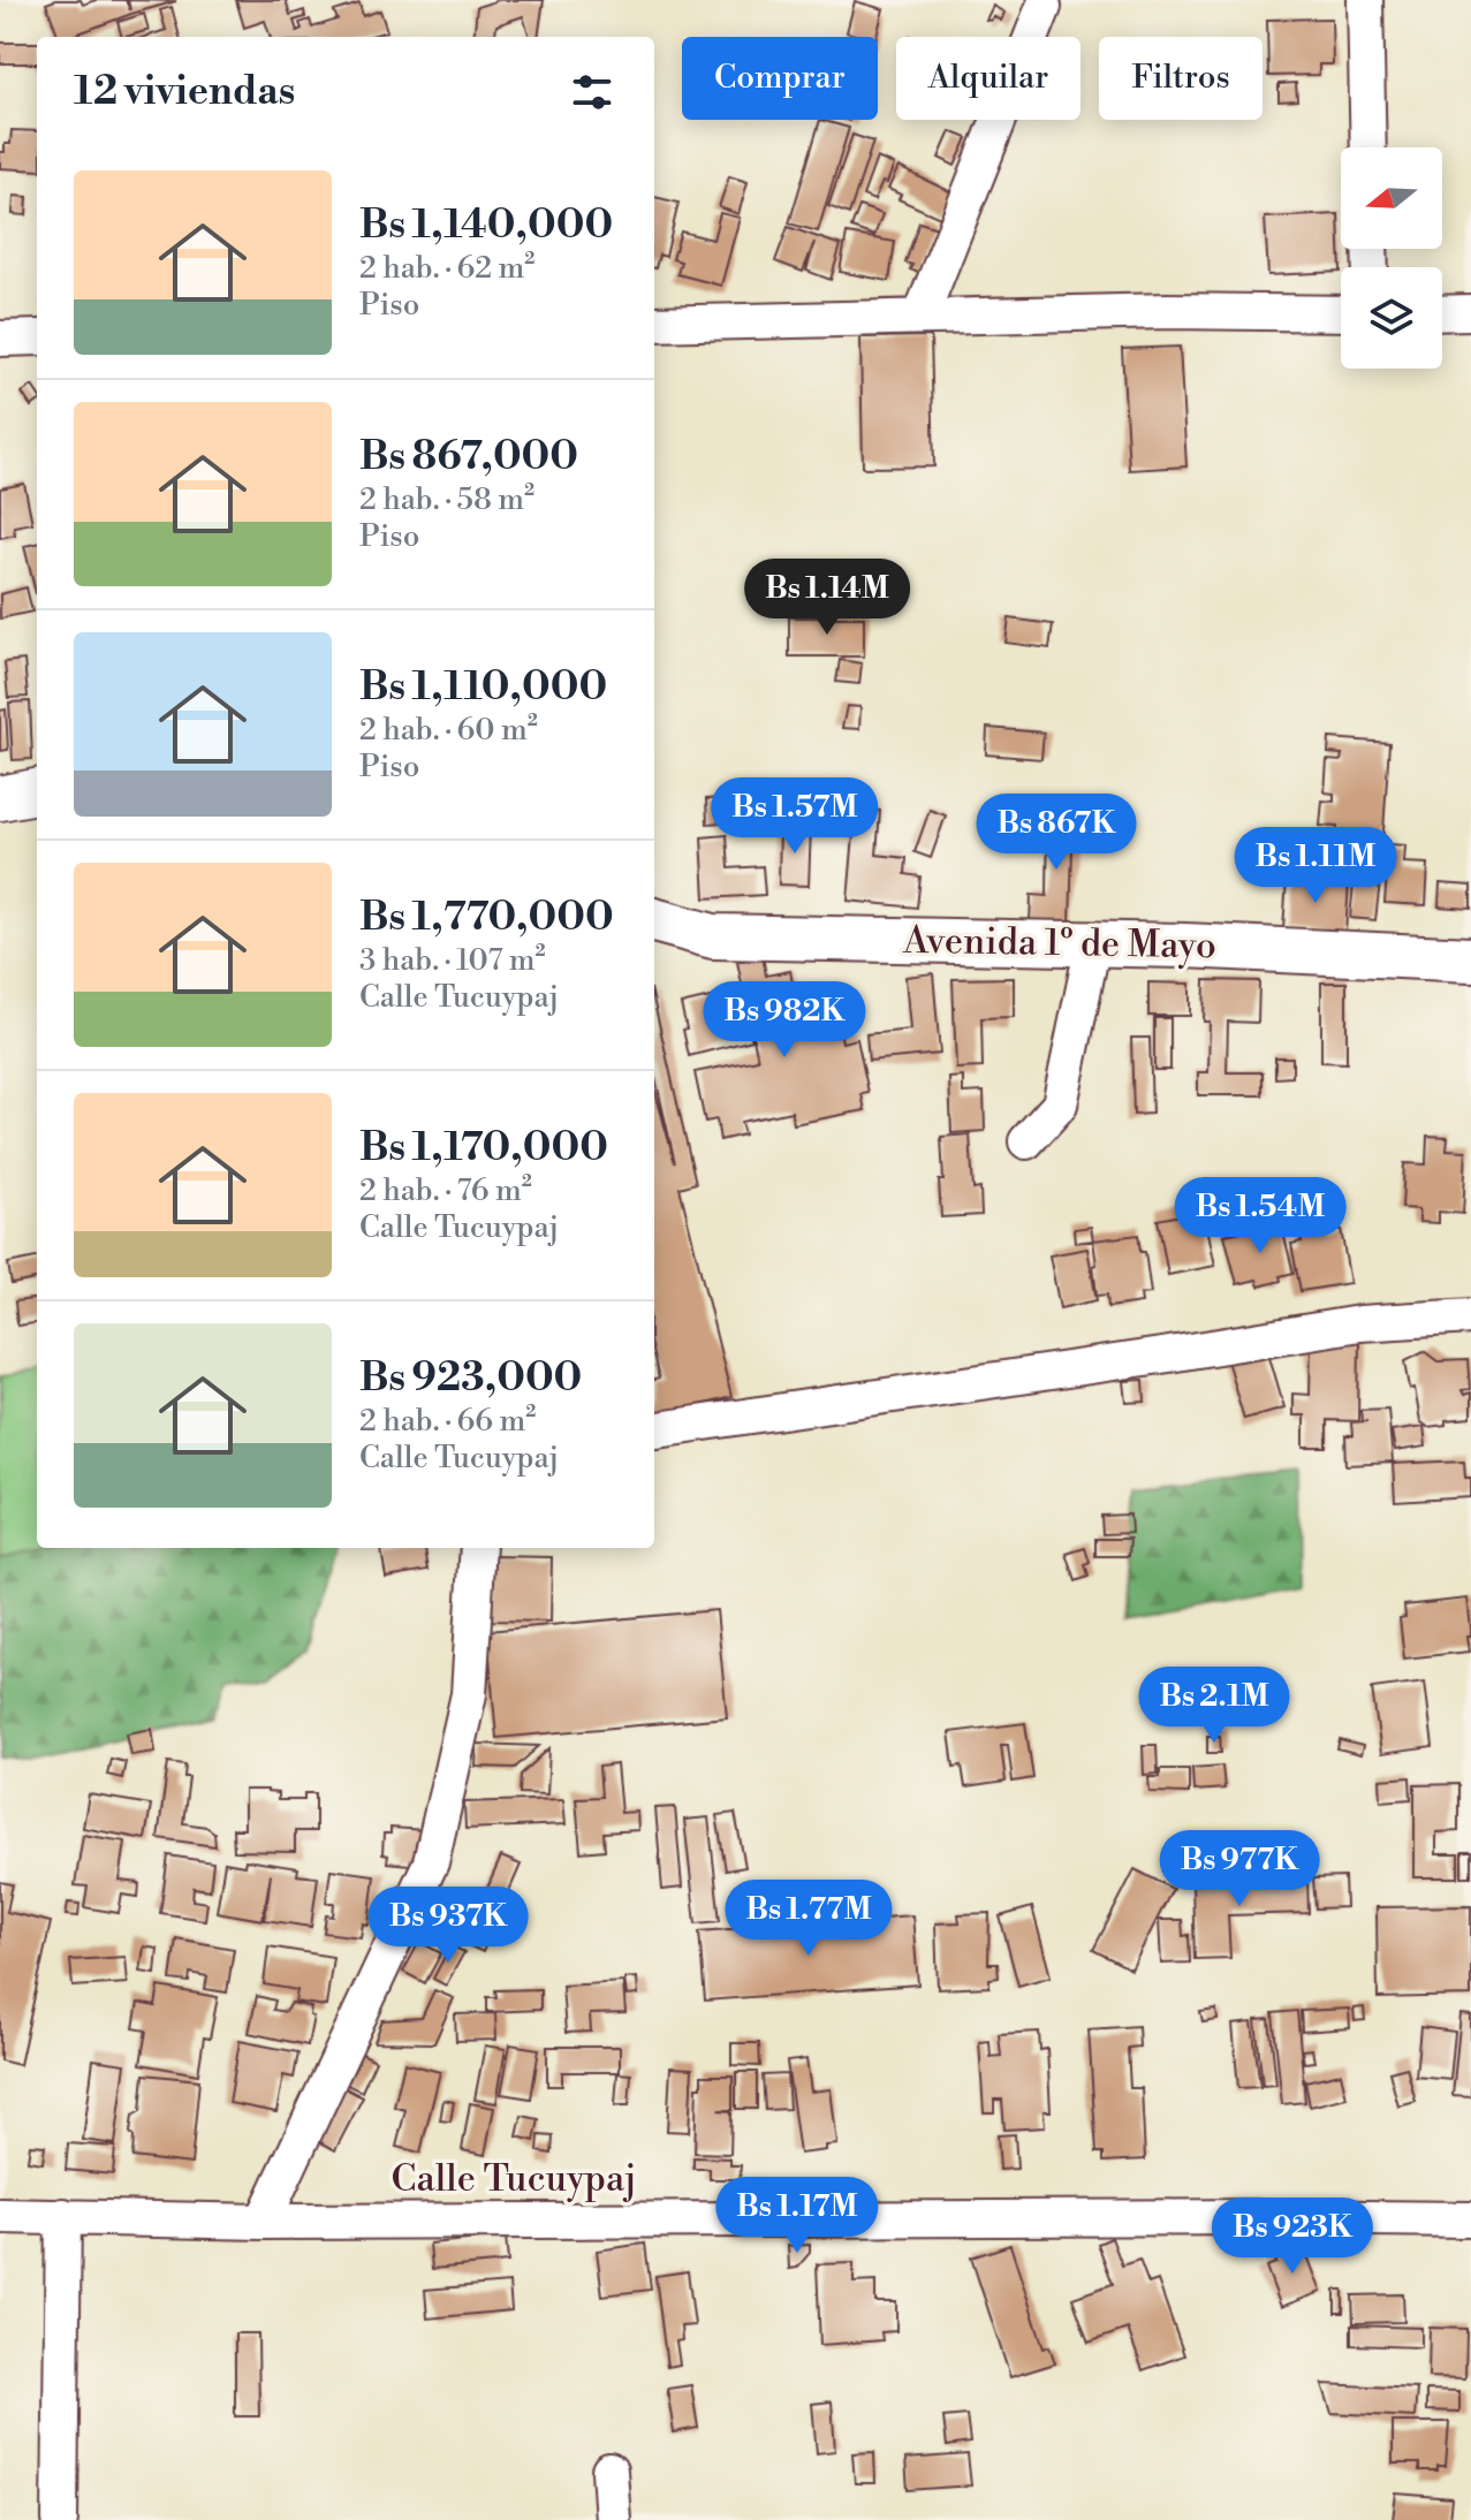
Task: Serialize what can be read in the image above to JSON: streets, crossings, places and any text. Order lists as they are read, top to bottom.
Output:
{
  "streets": {
    "main road": ["Avenida 1º de Mayo"],
    "street": ["Calle Tucuypaj"]
  },
  "north": "left",
  "page": {
    "chip": ["Comprar", "Alquilar", "Filtros"],
    "heading": "12 viviendas",
    "list": [
      {
        "name": "Bs 1,140,000",
        "note": "2 hab. · 62 m² · Piso"
      },
      {
        "name": "Bs 867,000",
        "note": "2 hab. · 58 m² · Piso"
      },
      {
        "name": "Bs 1,110,000",
        "note": "2 hab. · 60 m² · Piso"
      },
      {
        "name": "Bs 1,770,000",
        "note": "3 hab. · 107 m² · Calle Tucuypaj"
      },
      {
        "name": "Bs 1,170,000",
        "note": "2 hab. · 76 m² · Calle Tucuypaj"
      },
      {
        "name": "Bs 923,000",
        "note": "2 hab. · 66 m² · Calle Tucuypaj"
      }
    ],
    "price": [
      "Bs 1.14M",
      "Bs 1.57M",
      "Bs 867K",
      "Bs 1.11M",
      "Bs 982K",
      "Bs 1.54M",
      "Bs 2.1M",
      "Bs 977K",
      "Bs 1.77M",
      "Bs 937K",
      "Bs 1.17M",
      "Bs 923K"
    ]
  }
}
